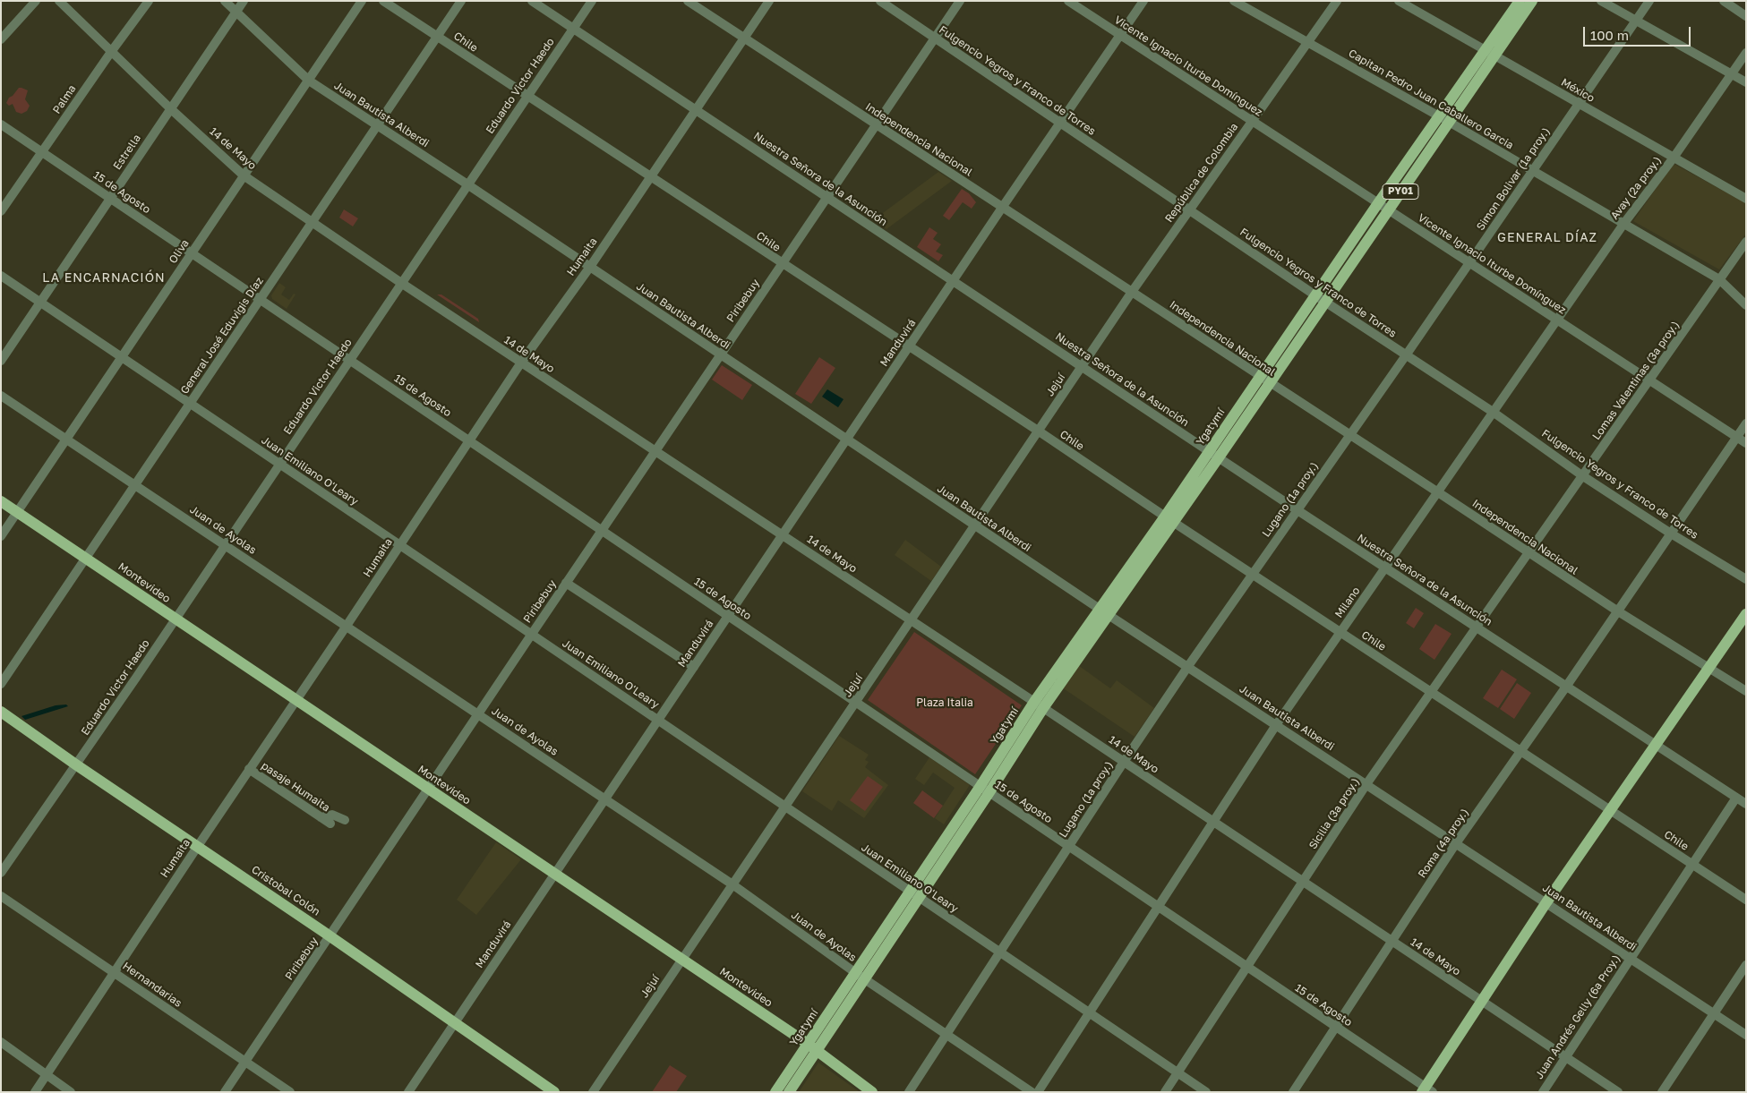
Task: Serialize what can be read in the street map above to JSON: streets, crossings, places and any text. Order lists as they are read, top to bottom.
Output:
{
  "streets": {
    "main road": [
      "PY01",
      "Ygatymí",
      "Montevideo",
      "Cristobal Colón"
    ],
    "street": [
      "Chile",
      "Vicente Ignacio Iturbe Domínguez",
      "Fulgencio Yegros y Franco de Torres",
      "Eduardo Victor Haedo",
      "México",
      "Palma",
      "Capitan Pedro Juan Caballero Garcia",
      "Juan Bautista Alberdi",
      "Independencia Nacional",
      "14 de Mayo",
      "Estrella",
      "República de Colombia",
      "Nuestra Señora de la Asunción",
      "Simon Bolivar (1ª proy.)",
      "Avay (2ª proy.)",
      "15 de Agosto",
      "Oliva",
      "Humaita",
      "Piribebuy",
      "General José Eduvigis Díaz",
      "Manduvirá",
      "Lomas Valentinas (3ª proy.)",
      "Jejuí",
      "Juan Emiliano O'Leary",
      "Lugano (1ª proy.)",
      "Juan de Ayolas",
      "Milano",
      "pasaje Humaita",
      "Sicilia (3ª proy.)",
      "Roma (4ª proy.)",
      "Hernandarias",
      "Juan Andrés Gelly (6ª Proy.)"
    ]
  },
  "crossings": [
    ["Chile", "Eduardo Victor Haedo"],
    ["Chile", "Humaita"],
    ["Chile", "Piribebuy"],
    ["Chile", "General José Eduvigis Díaz"],
    ["Chile", "Manduvirá"],
    ["Chile", "Jejuí"],
    ["Chile", "Ygatymí"],
    ["Chile", "Lugano (1ª proy.)"],
    ["Chile", "Milano"],
    ["Chile", "Sicilia (3ª proy.)"],
    ["Chile", "Roma (4ª proy.)"],
    ["Chile", "Juan Andrés Gelly (6ª Proy.)"],
    ["Vicente Ignacio Iturbe Domínguez", "República de Colombia"],
    ["Vicente Ignacio Iturbe Domínguez", "Simon Bolivar (1ª proy.)"],
    ["Vicente Ignacio Iturbe Domínguez", "Avay (2ª proy.)"],
    ["Vicente Ignacio Iturbe Domínguez", "PY01"],
    ["Vicente Ignacio Iturbe Domínguez", "Manduvirá"],
    ["Vicente Ignacio Iturbe Domínguez", "Lomas Valentinas (3ª proy.)"],
    ["Vicente Ignacio Iturbe Domínguez", "Roma (4ª proy.)"],
    ["Fulgencio Yegros y Franco de Torres", "República de Colombia"],
    ["Fulgencio Yegros y Franco de Torres", "Simon Bolivar (1ª proy.)"],
    ["Fulgencio Yegros y Franco de Torres", "Avay (2ª proy.)"],
    ["Fulgencio Yegros y Franco de Torres", "PY01"],
    ["Fulgencio Yegros y Franco de Torres", "Piribebuy"],
    ["Fulgencio Yegros y Franco de Torres", "Manduvirá"],
    ["Fulgencio Yegros y Franco de Torres", "Lomas Valentinas (3ª proy.)"],
    ["Fulgencio Yegros y Franco de Torres", "Roma (4ª proy.)"],
    ["Eduardo Victor Haedo", "Juan Bautista Alberdi"],
    ["Eduardo Victor Haedo", "14 de Mayo"],
    ["Eduardo Victor Haedo", "Nuestra Señora de la Asunción"],
    ["Eduardo Victor Haedo", "15 de Agosto"],
    ["Eduardo Victor Haedo", "Juan Emiliano O'Leary"],
    ["Eduardo Victor Haedo", "Juan de Ayolas"],
    ["Eduardo Victor Haedo", "Montevideo"],
    ["Eduardo Victor Haedo", "Cristobal Colón"],
    ["México", "Simon Bolivar (1ª proy.)"],
    ["México", "Avay (2ª proy.)"],
    ["México", "PY01"],
    ["Palma", "14 de Mayo"],
    ["Palma", "15 de Agosto"],
    ["Capitan Pedro Juan Caballero Garcia", "República de Colombia"],
    ["Capitan Pedro Juan Caballero Garcia", "Simon Bolivar (1ª proy.)"],
    ["Capitan Pedro Juan Caballero Garcia", "Avay (2ª proy.)"],
    ["Capitan Pedro Juan Caballero Garcia", "PY01"],
    ["Capitan Pedro Juan Caballero Garcia", "Lomas Valentinas (3ª proy.)"],
    ["Juan Bautista Alberdi", "Estrella"],
    ["Juan Bautista Alberdi", "Oliva"],
    ["Juan Bautista Alberdi", "Humaita"],
    ["Juan Bautista Alberdi", "Piribebuy"],
    ["Juan Bautista Alberdi", "General José Eduvigis Díaz"],
    ["Juan Bautista Alberdi", "Manduvirá"],
    ["Juan Bautista Alberdi", "Jejuí"],
    ["Juan Bautista Alberdi", "Ygatymí"],
    ["Juan Bautista Alberdi", "Lugano (1ª proy.)"],
    ["Juan Bautista Alberdi", "Milano"],
    ["Juan Bautista Alberdi", "Sicilia (3ª proy.)"],
    ["Juan Bautista Alberdi", "Roma (4ª proy.)"],
    ["Juan Bautista Alberdi", "Juan Andrés Gelly (6ª Proy.)"],
    ["Independencia Nacional", "República de Colombia"],
    ["Independencia Nacional", "Simon Bolivar (1ª proy.)"],
    ["Independencia Nacional", "Avay (2ª proy.)"],
    ["Independencia Nacional", "PY01"],
    ["Independencia Nacional", "Humaita"],
    ["Independencia Nacional", "Piribebuy"],
    ["Independencia Nacional", "Manduvirá"],
    ["Independencia Nacional", "Lomas Valentinas (3ª proy.)"],
    ["Independencia Nacional", "Jejuí"],
    ["Independencia Nacional", "Ygatymí"],
    ["Independencia Nacional", "Lugano (1ª proy.)"],
    ["Independencia Nacional", "Milano"],
    ["Independencia Nacional", "Sicilia (3ª proy.)"],
    ["Independencia Nacional", "Roma (4ª proy.)"],
    ["14 de Mayo", "Estrella"],
    ["14 de Mayo", "Oliva"],
    ["14 de Mayo", "Humaita"],
    ["14 de Mayo", "Piribebuy"],
    ["14 de Mayo", "General José Eduvigis Díaz"],
    ["14 de Mayo", "Manduvirá"],
    ["14 de Mayo", "Jejuí"],
    ["14 de Mayo", "Ygatymí"],
    ["14 de Mayo", "Lugano (1ª proy.)"],
    ["14 de Mayo", "Milano"],
    ["14 de Mayo", "Sicilia (3ª proy.)"],
    ["14 de Mayo", "Roma (4ª proy.)"],
    ["14 de Mayo", "Juan Andrés Gelly (6ª Proy.)"],
    ["Estrella", "15 de Agosto"],
    ["Estrella", "Juan Emiliano O'Leary"],
    ["República de Colombia", "Jejuí"],
    ["Nuestra Señora de la Asunción", "Humaita"],
    ["Nuestra Señora de la Asunción", "Piribebuy"],
    ["Nuestra Señora de la Asunción", "Manduvirá"],
    ["Nuestra Señora de la Asunción", "Jejuí"],
    ["Nuestra Señora de la Asunción", "Ygatymí"],
    ["Nuestra Señora de la Asunción", "Lugano (1ª proy.)"],
    ["Nuestra Señora de la Asunción", "Milano"],
    ["Nuestra Señora de la Asunción", "Sicilia (3ª proy.)"],
    ["Nuestra Señora de la Asunción", "Roma (4ª proy.)"],
    ["Nuestra Señora de la Asunción", "Juan Andrés Gelly (6ª Proy.)"],
    ["Simon Bolivar (1ª proy.)", "Lugano (1ª proy.)"],
    ["Avay (2ª proy.)", "Milano"],
    ["PY01", "Ygatymí"],
    ["15 de Agosto", "Oliva"],
    ["15 de Agosto", "Humaita"],
    ["15 de Agosto", "Piribebuy"],
    ["15 de Agosto", "General José Eduvigis Díaz"],
    ["15 de Agosto", "Manduvirá"],
    ["15 de Agosto", "Jejuí"],
    ["15 de Agosto", "Ygatymí"],
    ["15 de Agosto", "Lugano (1ª proy.)"],
    ["15 de Agosto", "Milano"],
    ["15 de Agosto", "Sicilia (3ª proy.)"],
    ["15 de Agosto", "Roma (4ª proy.)"],
    ["Oliva", "Juan Emiliano O'Leary"],
    ["Oliva", "Juan de Ayolas"],
    ["Oliva", "Montevideo"],
    ["Humaita", "Juan Emiliano O'Leary"],
    ["Humaita", "Juan de Ayolas"],
    ["Humaita", "Montevideo"],
    ["Humaita", "pasaje Humaita"],
    ["Humaita", "Cristobal Colón"],
    ["Humaita", "Hernandarias"],
    ["Piribebuy", "Juan Emiliano O'Leary"],
    ["Piribebuy", "Juan de Ayolas"],
    ["Piribebuy", "Montevideo"],
    ["Piribebuy", "Cristobal Colón"],
    ["Piribebuy", "Hernandarias"],
    ["General José Eduvigis Díaz", "Juan Emiliano O'Leary"],
    ["General José Eduvigis Díaz", "Juan de Ayolas"],
    ["General José Eduvigis Díaz", "Montevideo"],
    ["Manduvirá", "Juan Emiliano O'Leary"],
    ["Manduvirá", "Juan de Ayolas"],
    ["Manduvirá", "Montevideo"],
    ["Manduvirá", "Cristobal Colón"],
    ["Lomas Valentinas (3ª proy.)", "Sicilia (3ª proy.)"],
    ["Jejuí", "Juan Emiliano O'Leary"],
    ["Jejuí", "Juan de Ayolas"],
    ["Jejuí", "Montevideo"],
    ["Ygatymí", "Juan Emiliano O'Leary"],
    ["Ygatymí", "Juan de Ayolas"],
    ["Ygatymí", "Montevideo"],
    ["Juan Emiliano O'Leary", "Lugano (1ª proy.)"],
    ["Juan Emiliano O'Leary", "Milano"],
    ["Juan Emiliano O'Leary", "Sicilia (3ª proy.)"],
    ["Lugano (1ª proy.)", "Juan de Ayolas"]
  ],
  "districts": ["GENERAL DÍAZ", "LA ENCARNACIÓN"],
  "parks": ["Plaza Italia"],
  "scale_bar": "100 m"
}
